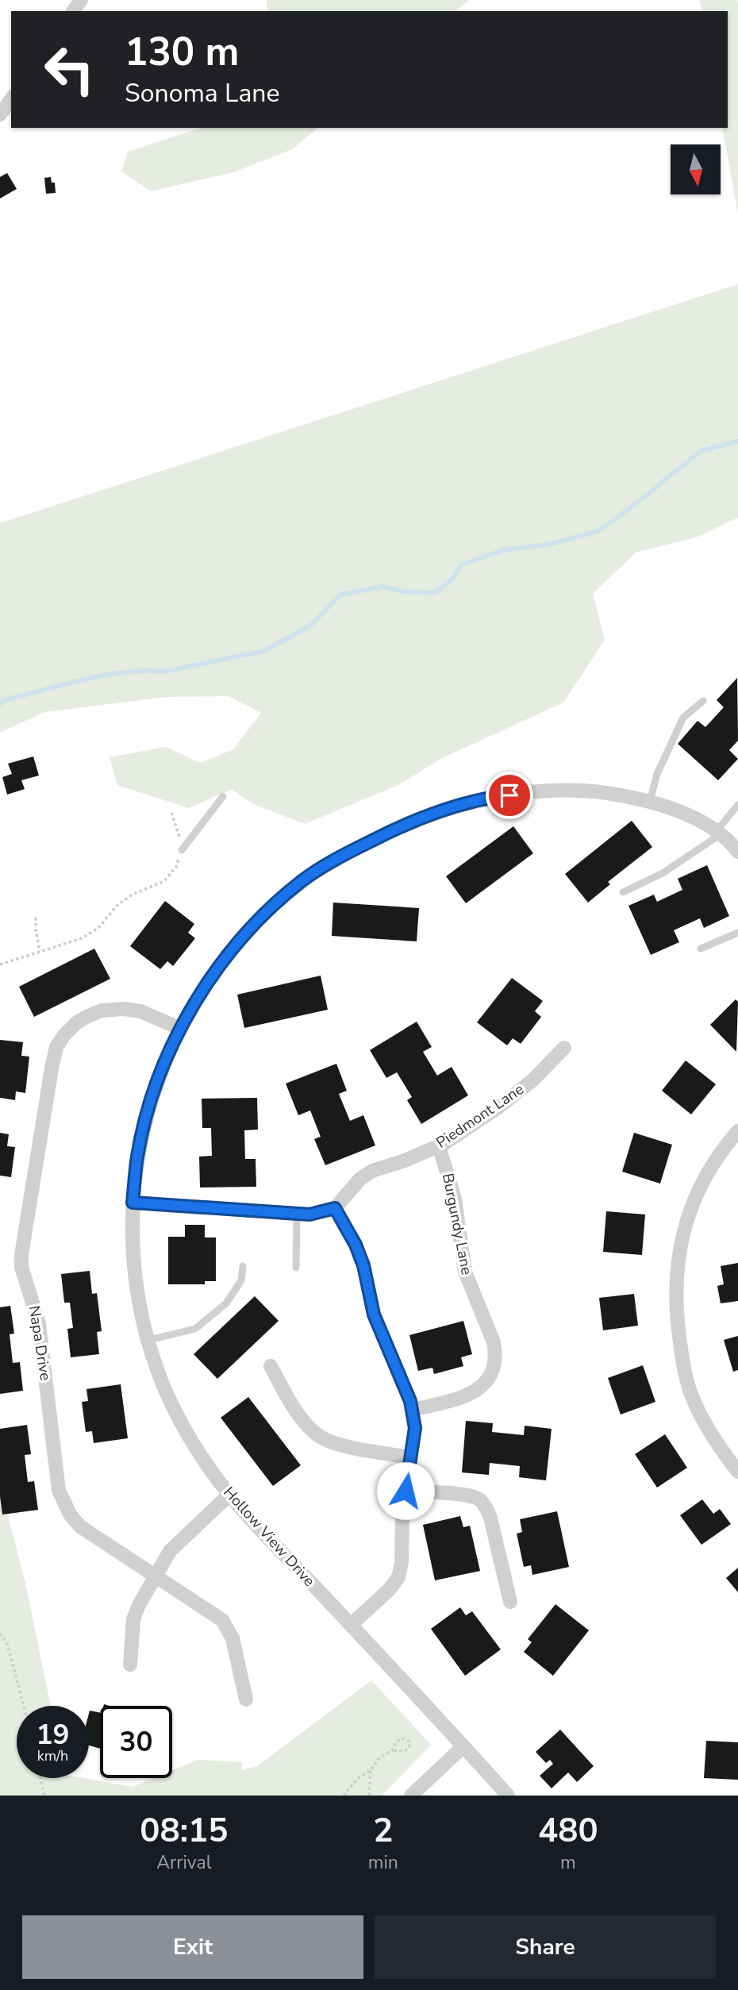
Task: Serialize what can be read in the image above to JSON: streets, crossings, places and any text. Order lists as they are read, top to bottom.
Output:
{
  "streets": {
    "street": [
      "Piedmont Lane",
      "Burgundy Lane",
      "Napa Drive",
      "Hollow View Drive"
    ]
  },
  "crossings": [
    ["Piedmont Lane", "Burgundy Lane"],
    ["Napa Drive", "Hollow View Drive"]
  ],
  "north": "bottom",
  "page": {
    "turn": ["130 m", "Sonoma Lane"],
    "speed": "19 km/h",
    "limit": "30",
    "eta": [
      "08:15",
      "Arrival",
      "2",
      "min",
      "480",
      "m"
    ],
    "buttons": ["Exit", "Share"]
  }
}
